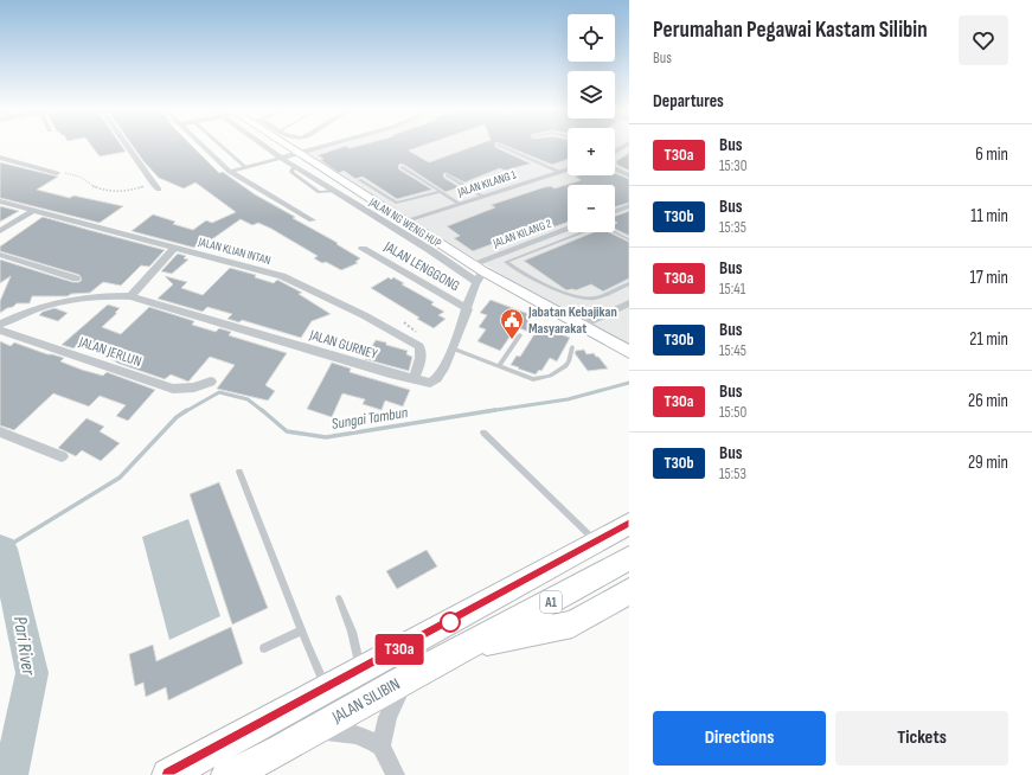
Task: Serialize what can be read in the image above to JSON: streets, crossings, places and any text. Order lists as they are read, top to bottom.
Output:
{
  "streets": {
    "main road": ["JALAN NG WENG HUP", "A1", "JALAN SILIBIN"],
    "street": [
      "JALAN KILANG 1",
      "JALAN KILANG 2",
      "JALAN KLIAN INTAN",
      "JALAN LENGGONG",
      "JALAN GURNEY",
      "JALAN JERLUN"
    ]
  },
  "crossings": [
    ["JALAN KILANG 1", "JALAN NG WENG HUP"],
    ["JALAN NG WENG HUP", "JALAN KILANG 2"],
    ["JALAN NG WENG HUP", "JALAN GURNEY"],
    ["JALAN KLIAN INTAN", "JALAN GURNEY"],
    ["JALAN LENGGONG", "JALAN GURNEY"]
  ],
  "water": ["Sungai Tambun", "Pari River"],
  "places": {
    "public building": ["Jabatan Kebajikan Masyarakat"]
  },
  "lines": ["bus line T30a"],
  "page": {
    "on_map": "T30a",
    "heading": [
      ["Perumahan Pegawai Kastam Silibin", "Bus"],
      "Departures"
    ],
    "map_buttons": ["+", "−"],
    "list": [
      {
        "mark": "T30a",
        "name": "Bus",
        "note": "15:30",
        "value": "6 min"
      },
      {
        "mark": "T30b",
        "name": "Bus",
        "note": "15:35",
        "value": "11 min"
      },
      {
        "mark": "T30a",
        "name": "Bus",
        "note": "15:41",
        "value": "17 min"
      },
      {
        "mark": "T30b",
        "name": "Bus",
        "note": "15:45",
        "value": "21 min"
      },
      {
        "mark": "T30a",
        "name": "Bus",
        "note": "15:50",
        "value": "26 min"
      },
      {
        "mark": "T30b",
        "name": "Bus",
        "note": "15:53",
        "value": "29 min"
      }
    ],
    "buttons": ["Directions", "Tickets"]
  }
}
